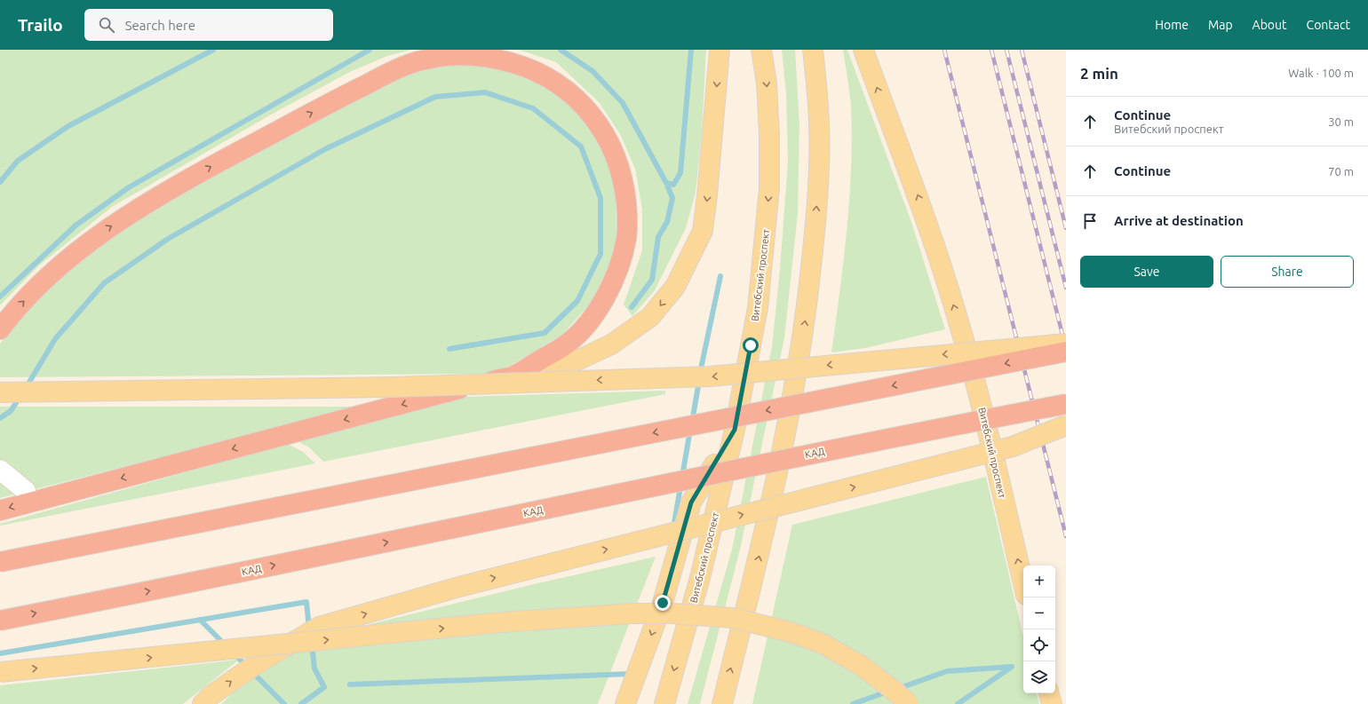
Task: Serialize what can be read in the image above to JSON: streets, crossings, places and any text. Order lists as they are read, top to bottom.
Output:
{
  "streets": {
    "highway": ["КАД"],
    "main road": ["Витебский проспект"]
  },
  "page": {
    "header": "Trailo",
    "search": "Search here",
    "nav": [
      "Home",
      "Map",
      "About",
      "Contact"
    ],
    "heading": ["2 min", "Walk · 100 m"],
    "list": [
      ["Continue", "Витебский проспект", "30 m"],
      ["Continue", "70 m"],
      "Arrive at destination"
    ],
    "buttons": ["Save", "Share"],
    "map_buttons": ["+", "−"]
  }
}
